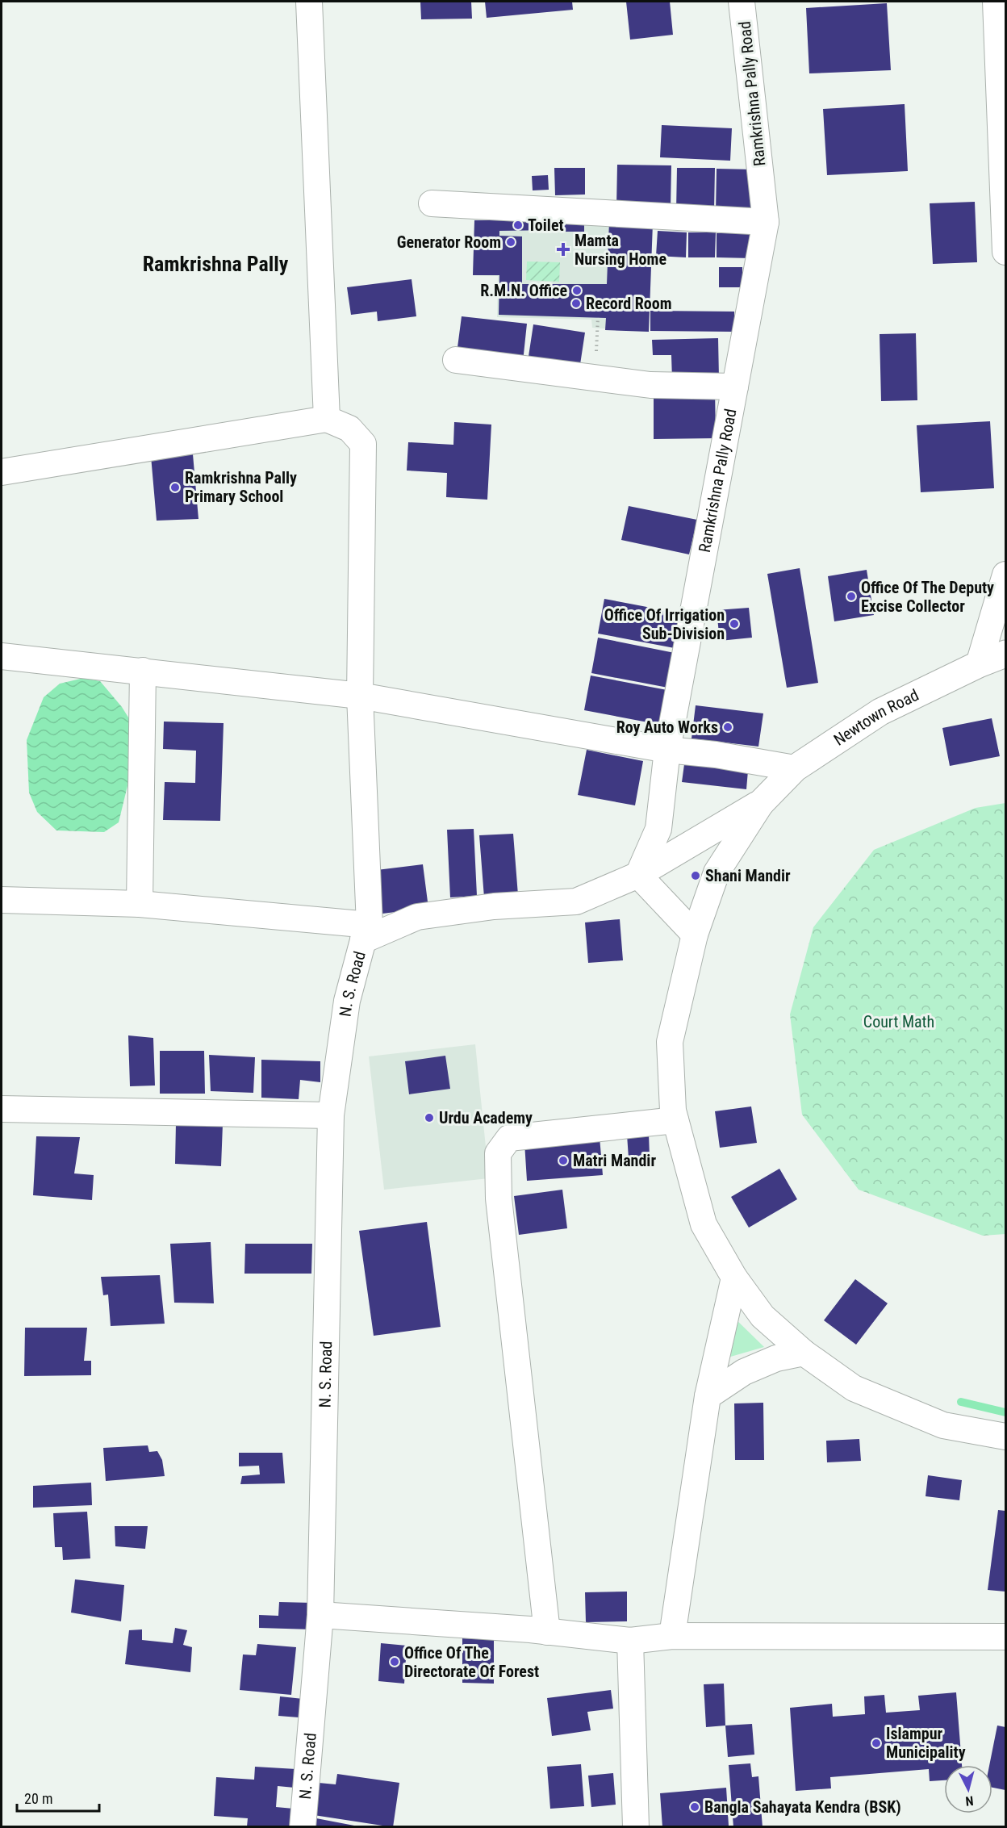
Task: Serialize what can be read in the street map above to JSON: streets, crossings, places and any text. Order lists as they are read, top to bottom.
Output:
{
  "streets": {
    "street": ["Ramkrishna Pally Road", "Newtown Road", "N. S. Road"]
  },
  "districts": ["Ramkrishna Pally"],
  "parks": ["Court Math"],
  "places": {
    "other": [
      "Toilet",
      "Generator Room",
      "R.M.N. Office",
      "Record Room",
      "Ramkrishna Pally Primary School",
      "Office Of The Deputy Excise Collector",
      "Office Of Irrigation Sub-Division",
      "Roy Auto Works",
      "Shani Mandir",
      "Urdu Academy",
      "Matri Mandir",
      "Office Of The Directorate Of Forest",
      "Islampur Municipality",
      "Bangla Sahayata Kendra (BSK)"
    ],
    "health": ["Mamta Nursing Home"]
  },
  "scale_bar": "20 m",
  "north": "bottom"
}
